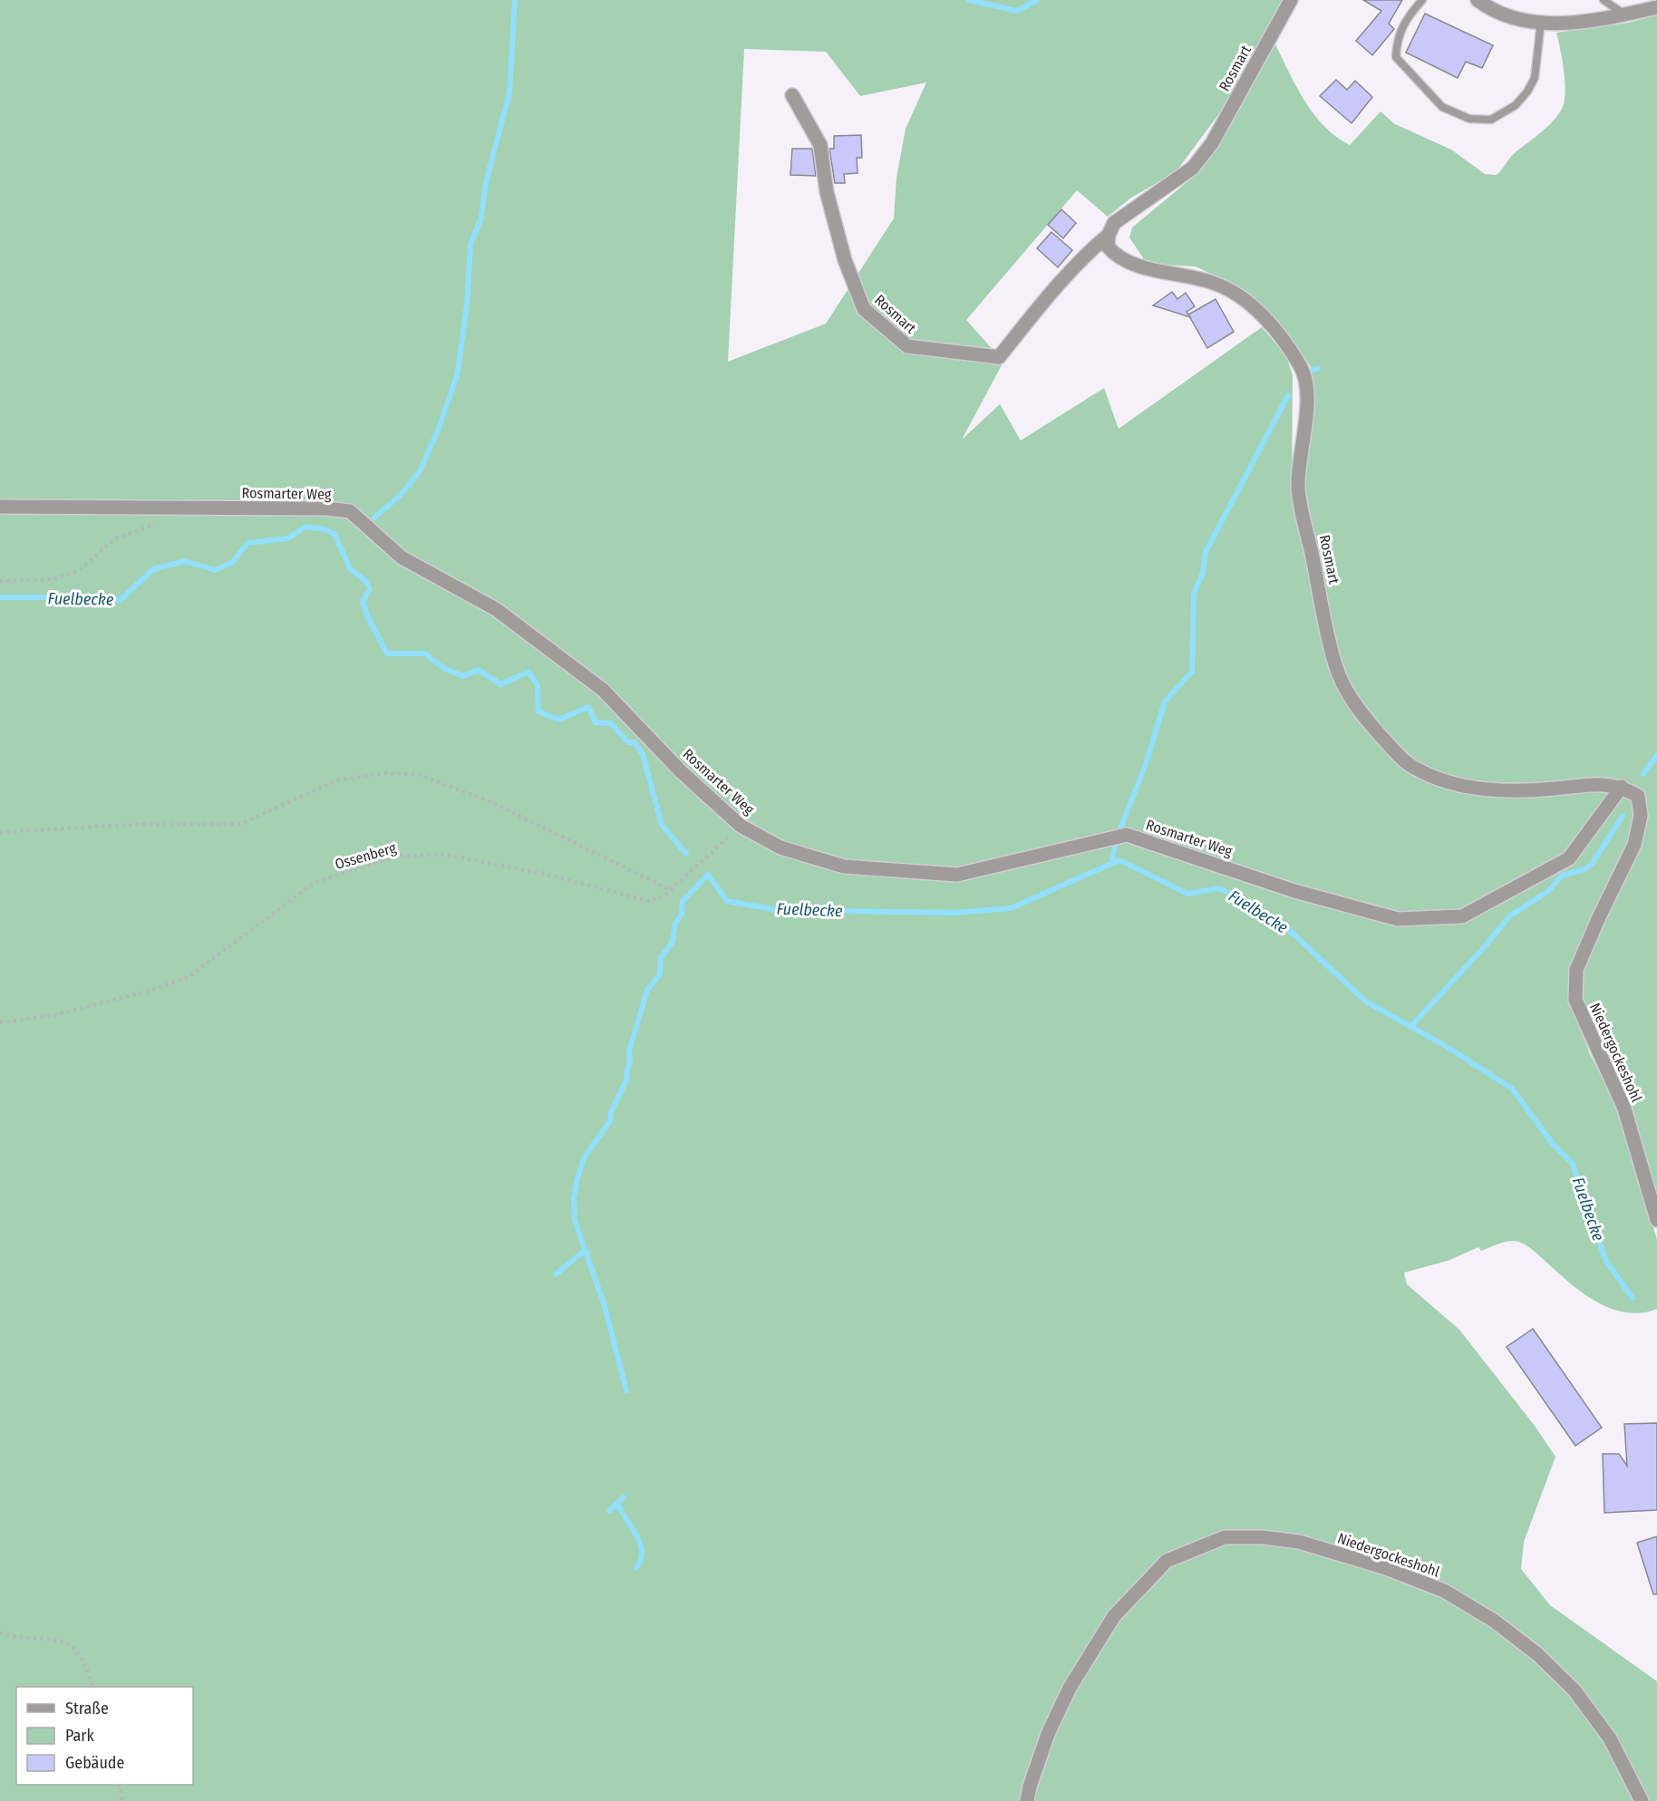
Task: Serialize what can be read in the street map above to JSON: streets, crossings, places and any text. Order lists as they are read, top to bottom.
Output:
{
  "streets": {
    "street": ["Rosmart", "Rosmarter Weg", "Niedergockeshohl"],
    "path": ["Ossenberg"]
  },
  "crossings": [
    ["Rosmart", "Rosmarter Weg"],
    ["Rosmart", "Niedergockeshohl"],
    ["Rosmarter Weg", "Ossenberg"],
    ["Rosmarter Weg", "Niedergockeshohl"]
  ],
  "water": ["Fuelbecke"],
  "legend": ["Straße", "Park", "Gebäude"]
}
